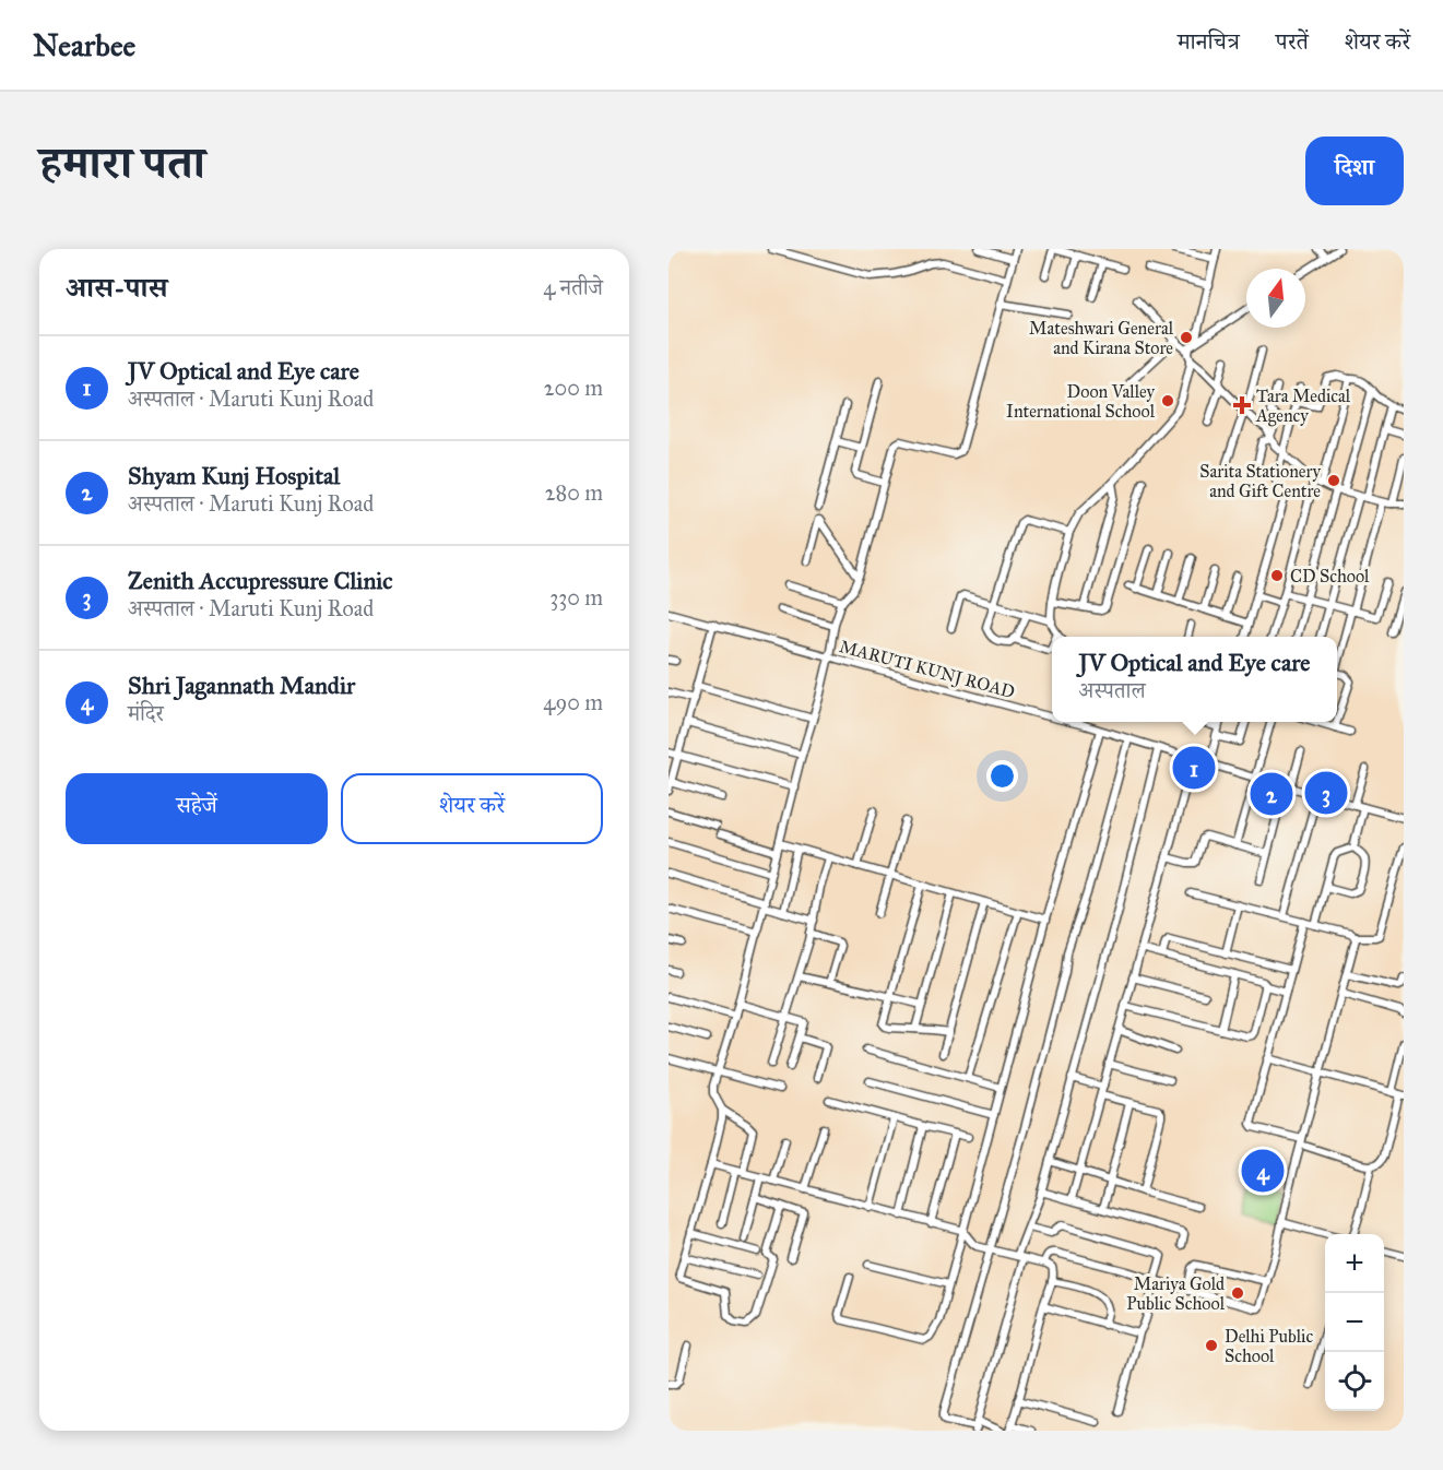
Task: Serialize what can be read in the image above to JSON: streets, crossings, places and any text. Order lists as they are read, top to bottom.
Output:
{
  "streets": {
    "street": ["MARUTI KUNJ ROAD"]
  },
  "places": {
    "other": [
      "Mateshwari General and Kirana Store",
      "Doon Valley International School",
      "Sarita Stationery and Gift Centre",
      "CD School",
      "Mariya Gold Public School",
      "Delhi Public School"
    ],
    "health": ["Tara Medical Agency"]
  },
  "north": "top",
  "page": {
    "header": "Nearbee",
    "nav": ["मानचित्र", "परतें", "शेयर करें"],
    "title": "हमारा पता",
    "buttons": [
      "दिशा",
      ["सहेजें", "शेयर करें"]
    ],
    "heading": ["आस-पास", "4 नतीजे"],
    "list": [
      {
        "mark": "1",
        "name": "JV Optical and Eye care",
        "note": "अस्पताल · Maruti Kunj Road",
        "value": "200 m"
      },
      {
        "mark": "2",
        "name": "Shyam Kunj Hospital",
        "note": "अस्पताल · Maruti Kunj Road",
        "value": "280 m"
      },
      {
        "mark": "3",
        "name": "Zenith Accupressure Clinic",
        "note": "अस्पताल · Maruti Kunj Road",
        "value": "330 m"
      },
      {
        "mark": "4",
        "name": "Shri Jagannath Mandir",
        "note": "मंदिर",
        "value": "490 m"
      }
    ],
    "popup": ["JV Optical and Eye care", "अस्पताल"],
    "pins": [
      "1",
      "3",
      "2",
      "4"
    ],
    "map_buttons": ["+", "−"]
  }
}
